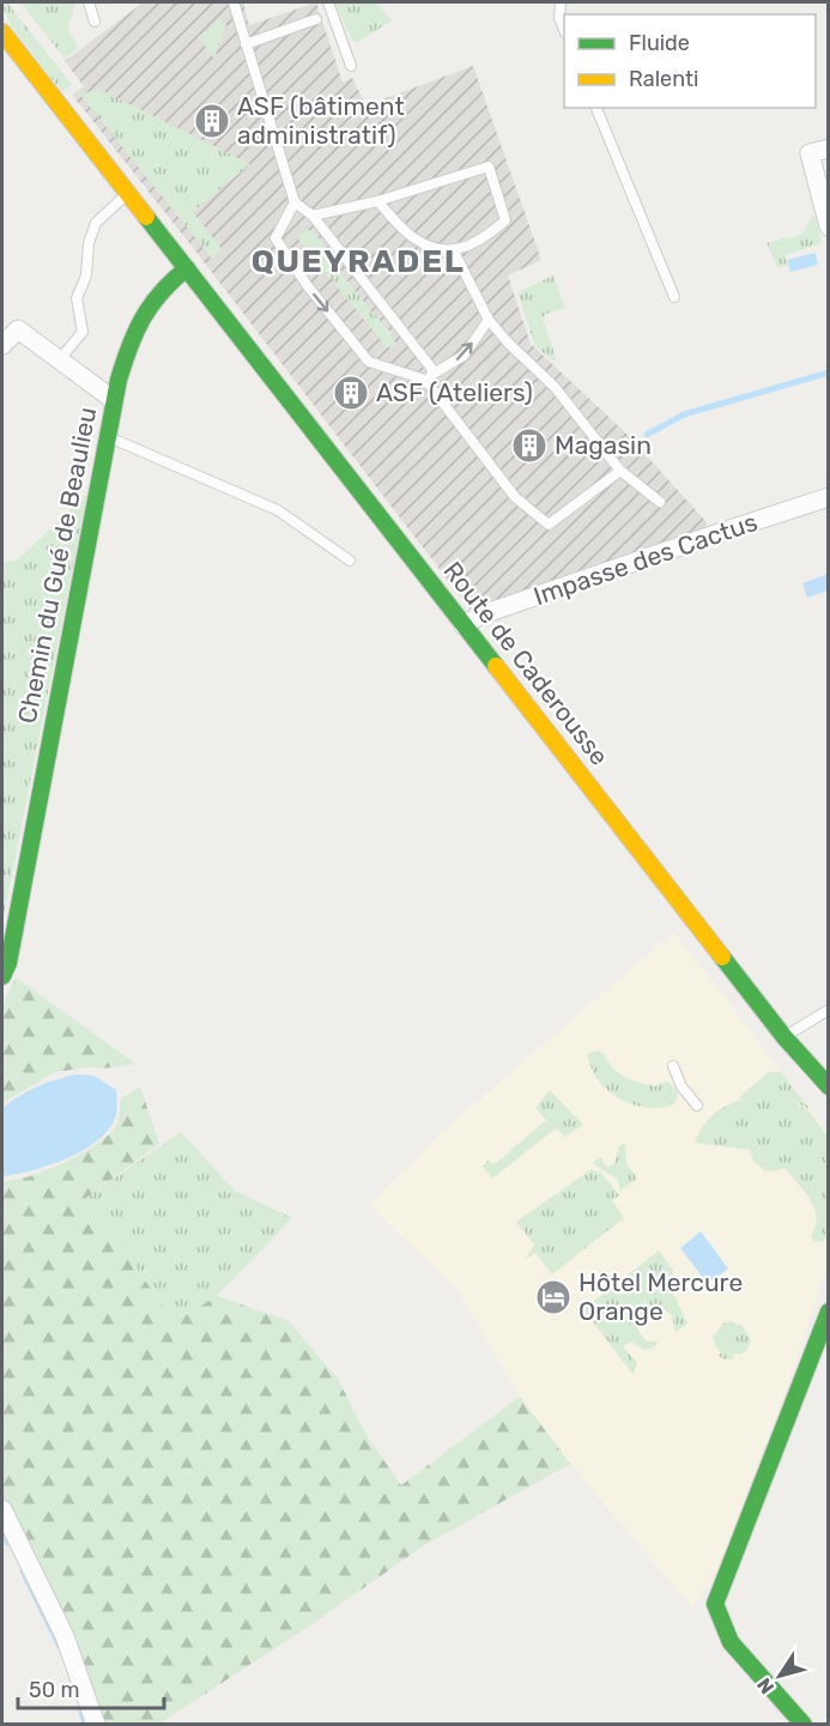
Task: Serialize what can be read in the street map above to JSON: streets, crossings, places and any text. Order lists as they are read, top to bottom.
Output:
{
  "streets": {
    "main road": ["Chemin du Gué de Beaulieu", "Route de Caderousse"],
    "street": ["Impasse des Cactus"]
  },
  "crossings": [
    ["Impasse des Cactus", "Route de Caderousse"],
    ["Chemin du Gué de Beaulieu", "Route de Caderousse"]
  ],
  "districts": ["QUEYRADEL"],
  "places": {
    "building": ["ASF (bâtiment administratif)", "ASF (Ateliers)", "Magasin"],
    "hotel": ["Hôtel Mercure Orange"]
  },
  "legend": ["Fluide", "Ralenti"],
  "scale_bar": "50 m",
  "north": "bottom left"
}
